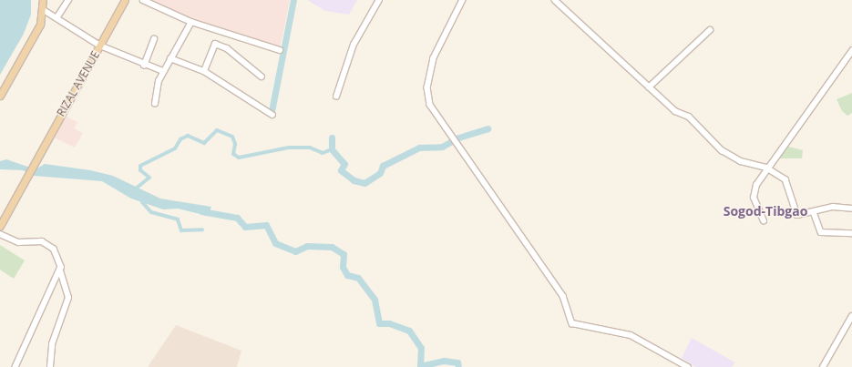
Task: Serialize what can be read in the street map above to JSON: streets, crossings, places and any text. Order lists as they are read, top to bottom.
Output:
{
  "streets": {
    "main road": ["RIZAL AVENUE"]
  },
  "districts": ["Sogod-Tibgao"]
}
